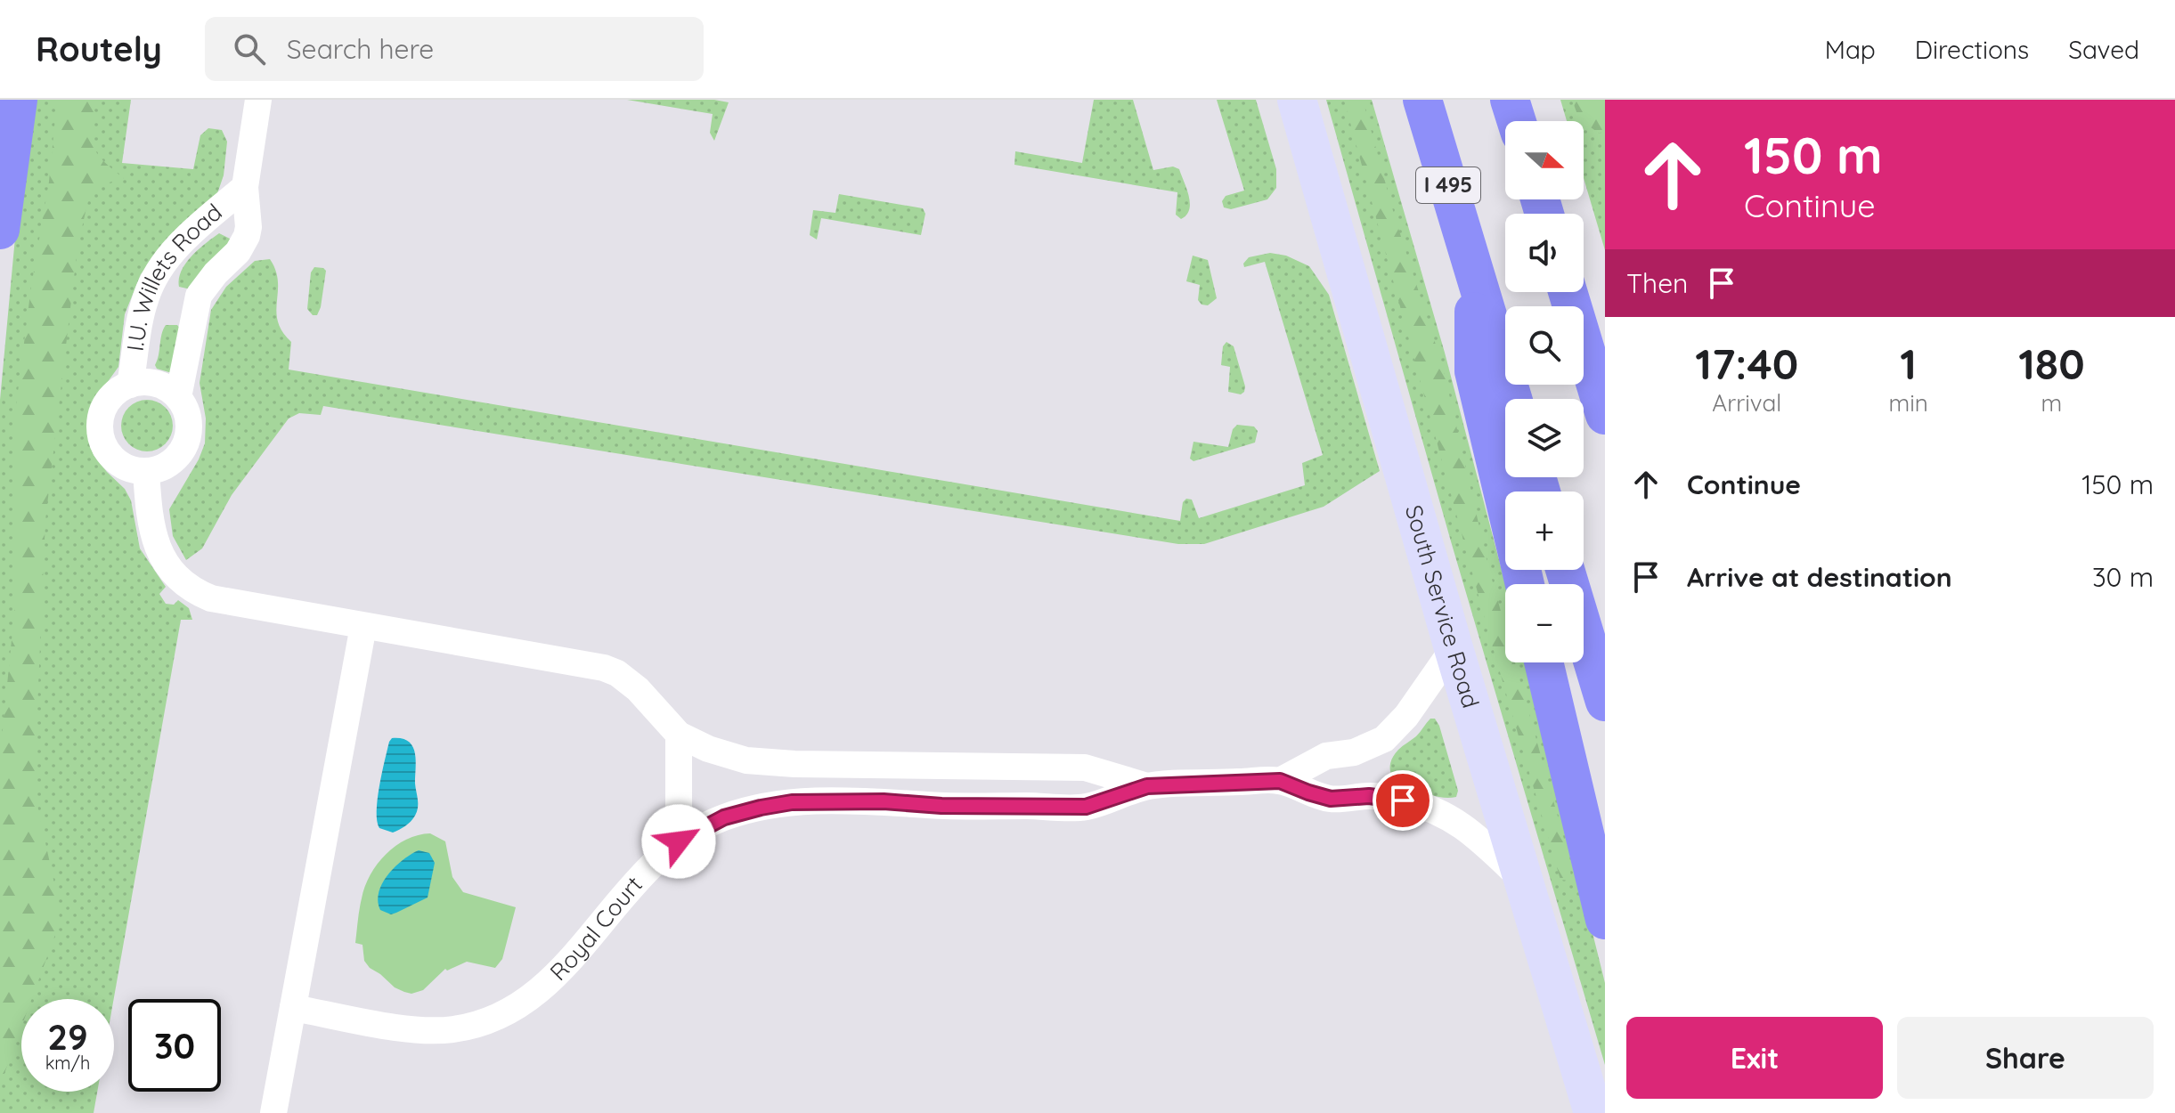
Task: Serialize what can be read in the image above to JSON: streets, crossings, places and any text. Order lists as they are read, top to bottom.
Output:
{
  "streets": {
    "highway": ["I 495"],
    "main road": ["South Service Road"],
    "street": ["I.U. Willets Road", "Royal Court"]
  },
  "crossings": [
    ["I.U. Willets Road", "Royal Court"]
  ],
  "north": "right",
  "page": {
    "header": "Routely",
    "search": "Search here",
    "nav": ["Map", "Directions", "Saved"],
    "turn": ["150 m", "Continue"],
    "map_buttons": ["+", "−"],
    "then": "Then",
    "eta": [
      "17:40",
      "Arrival",
      "1",
      "min",
      "180",
      "m"
    ],
    "list": [
      {
        "name": "Continue",
        "value": "150 m"
      },
      {
        "name": "Arrive at destination",
        "value": "30 m"
      }
    ],
    "speed": "29 km/h",
    "limit": "30",
    "buttons": ["Exit", "Share"]
  }
}
